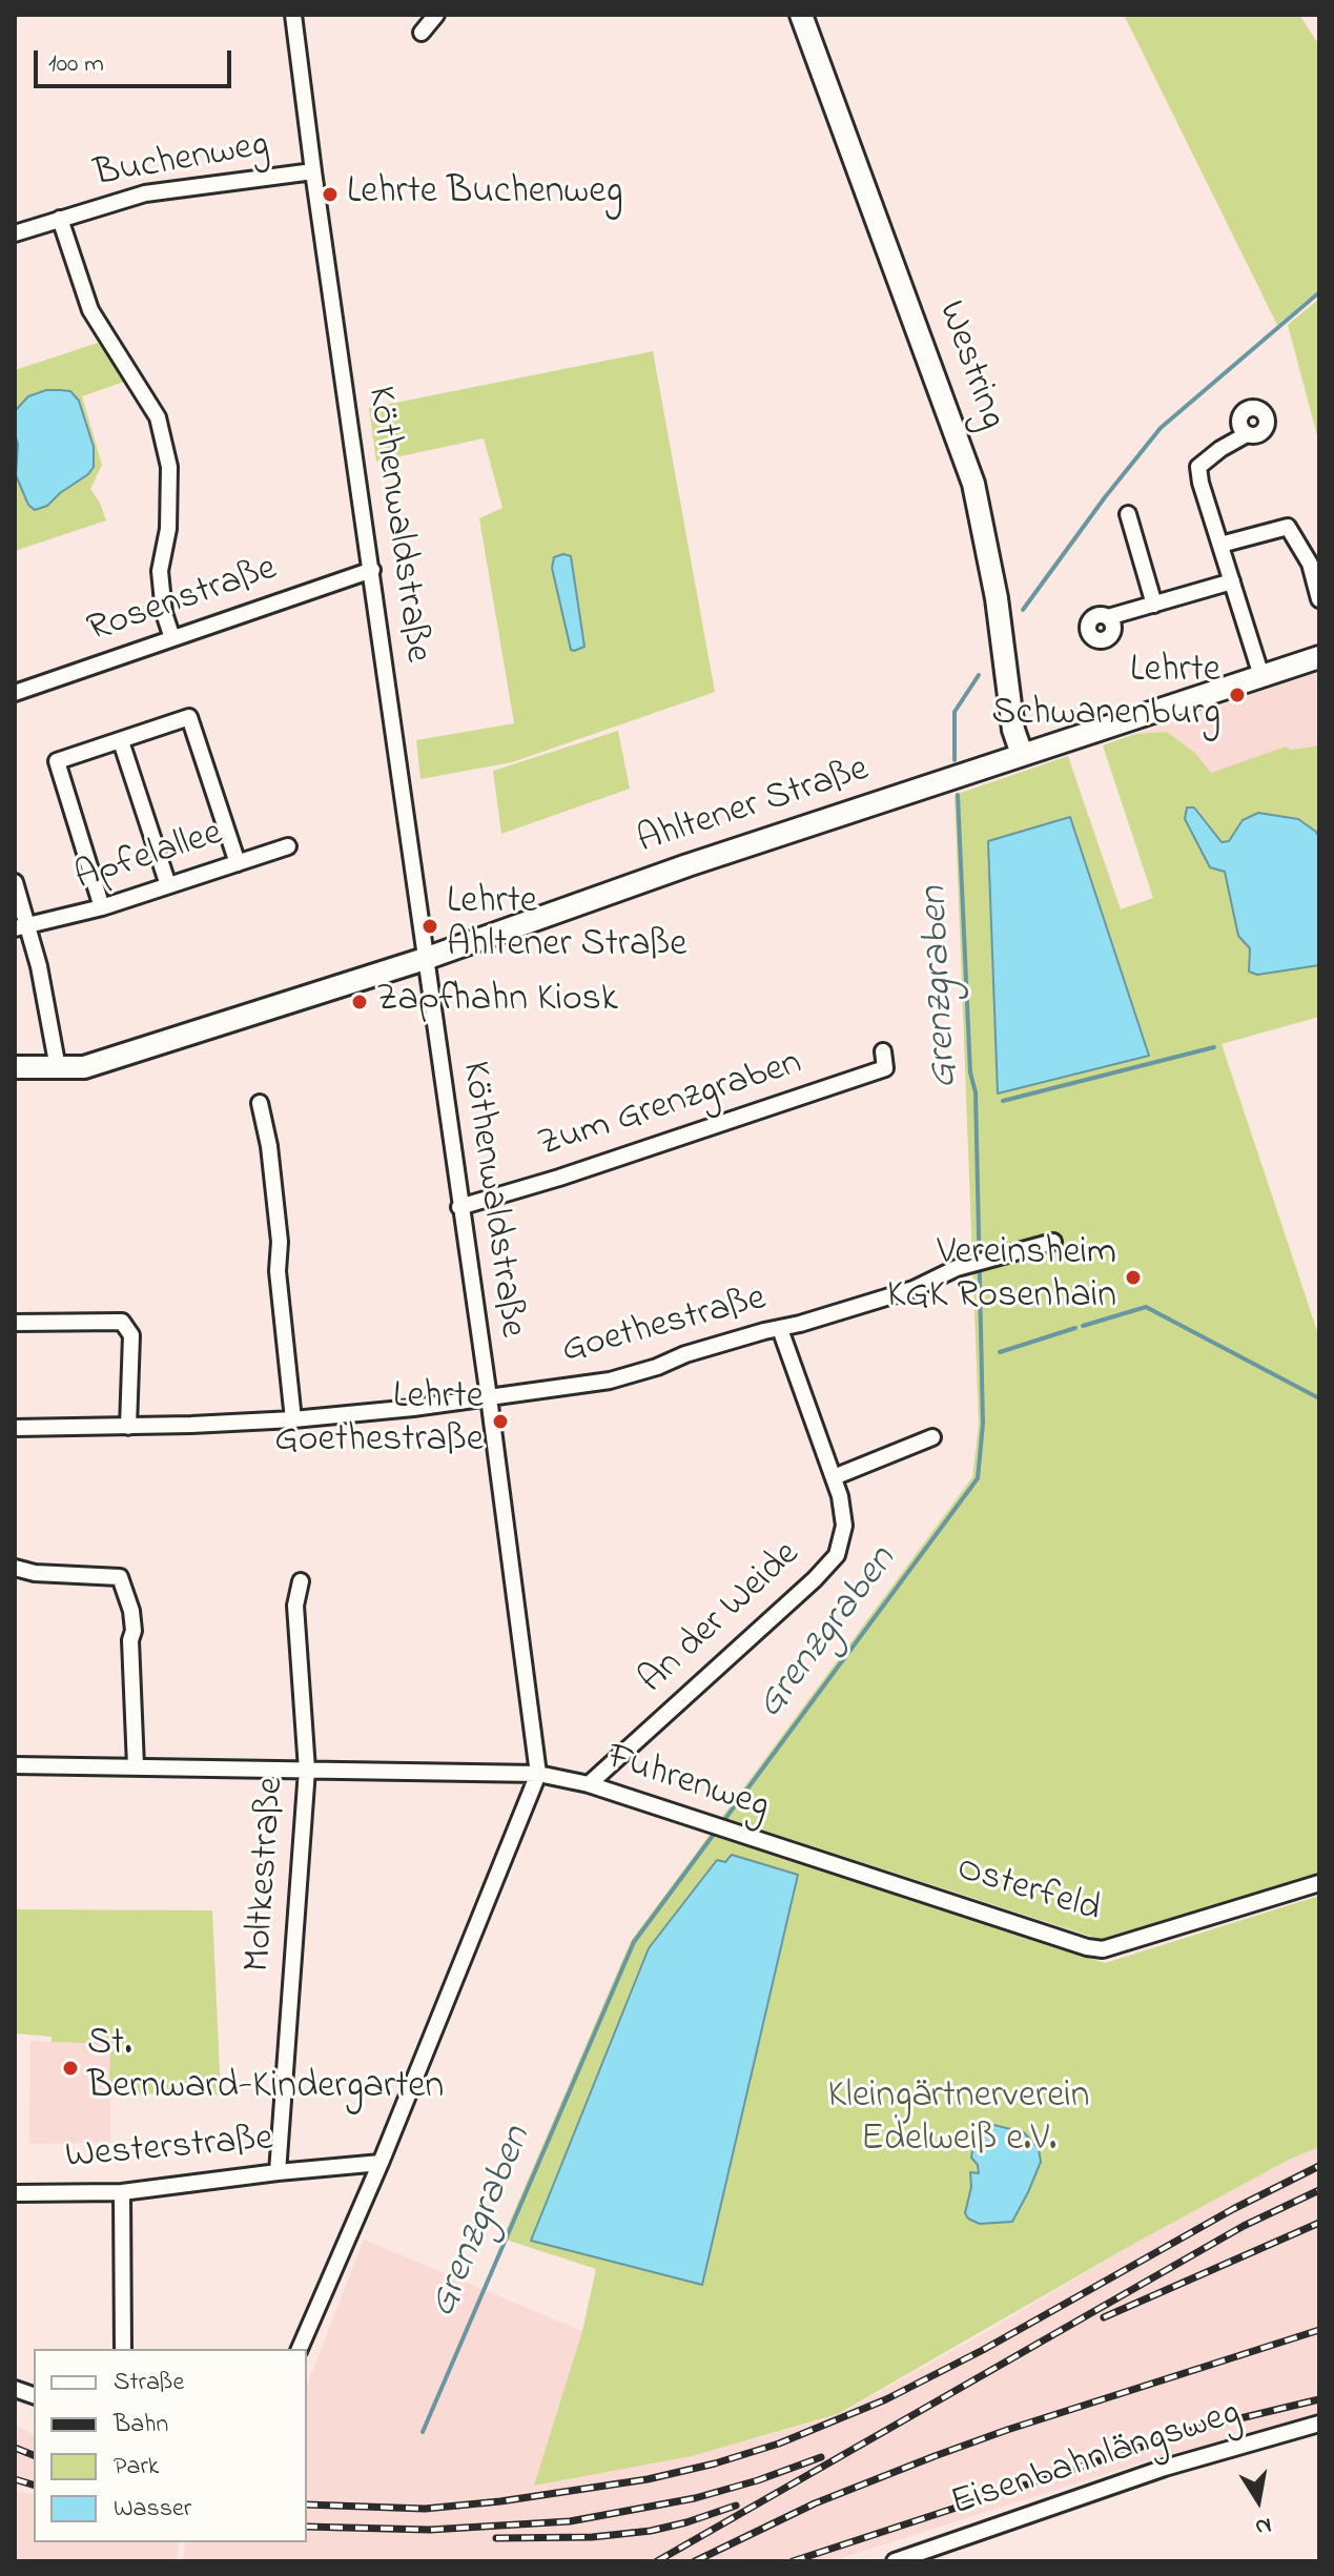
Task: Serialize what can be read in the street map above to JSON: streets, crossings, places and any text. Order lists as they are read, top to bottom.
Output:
{
  "streets": {
    "main road": ["Westring", "Ahltener Straße"],
    "street": [
      "Buchenweg",
      "Köthenwaldstraße",
      "Rosenstraße",
      "Apfelallee",
      "Zum Grenzgraben",
      "Goethestraße",
      "An der Weide",
      "Fuhrenweg",
      "Moltkestraße",
      "Osterfeld",
      "Westerstraße",
      "Eisenbahnlängsweg"
    ]
  },
  "crossings": [
    ["Buchenweg", "Köthenwaldstraße"],
    ["Westring", "Ahltener Straße"],
    ["Köthenwaldstraße", "Rosenstraße"],
    ["Köthenwaldstraße", "Ahltener Straße"],
    ["Köthenwaldstraße", "Zum Grenzgraben"],
    ["Köthenwaldstraße", "Goethestraße"],
    ["Köthenwaldstraße", "Fuhrenweg"],
    ["Köthenwaldstraße", "Westerstraße"],
    ["Goethestraße", "An der Weide"],
    ["An der Weide", "Fuhrenweg"],
    ["Fuhrenweg", "Moltkestraße"],
    ["Fuhrenweg", "Osterfeld"],
    ["Moltkestraße", "Westerstraße"]
  ],
  "water": ["Grenzgraben"],
  "parks": ["Kleingärtnerverein Edelweiß e.V."],
  "places": [
    "Lehrte Buchenweg",
    "Lehrte Schwanenburg",
    "Lehrte Ahltener Straße",
    "Zapfhahn Kiosk",
    "Vereinsheim KGK Rosenhain",
    "Lehrte Goethestraße",
    "St. Bernward-Kindergarten"
  ],
  "legend": [
    "Straße",
    "Bahn",
    "Park",
    "Wasser"
  ],
  "scale_bar": "100 m",
  "north": "bottom"
}
